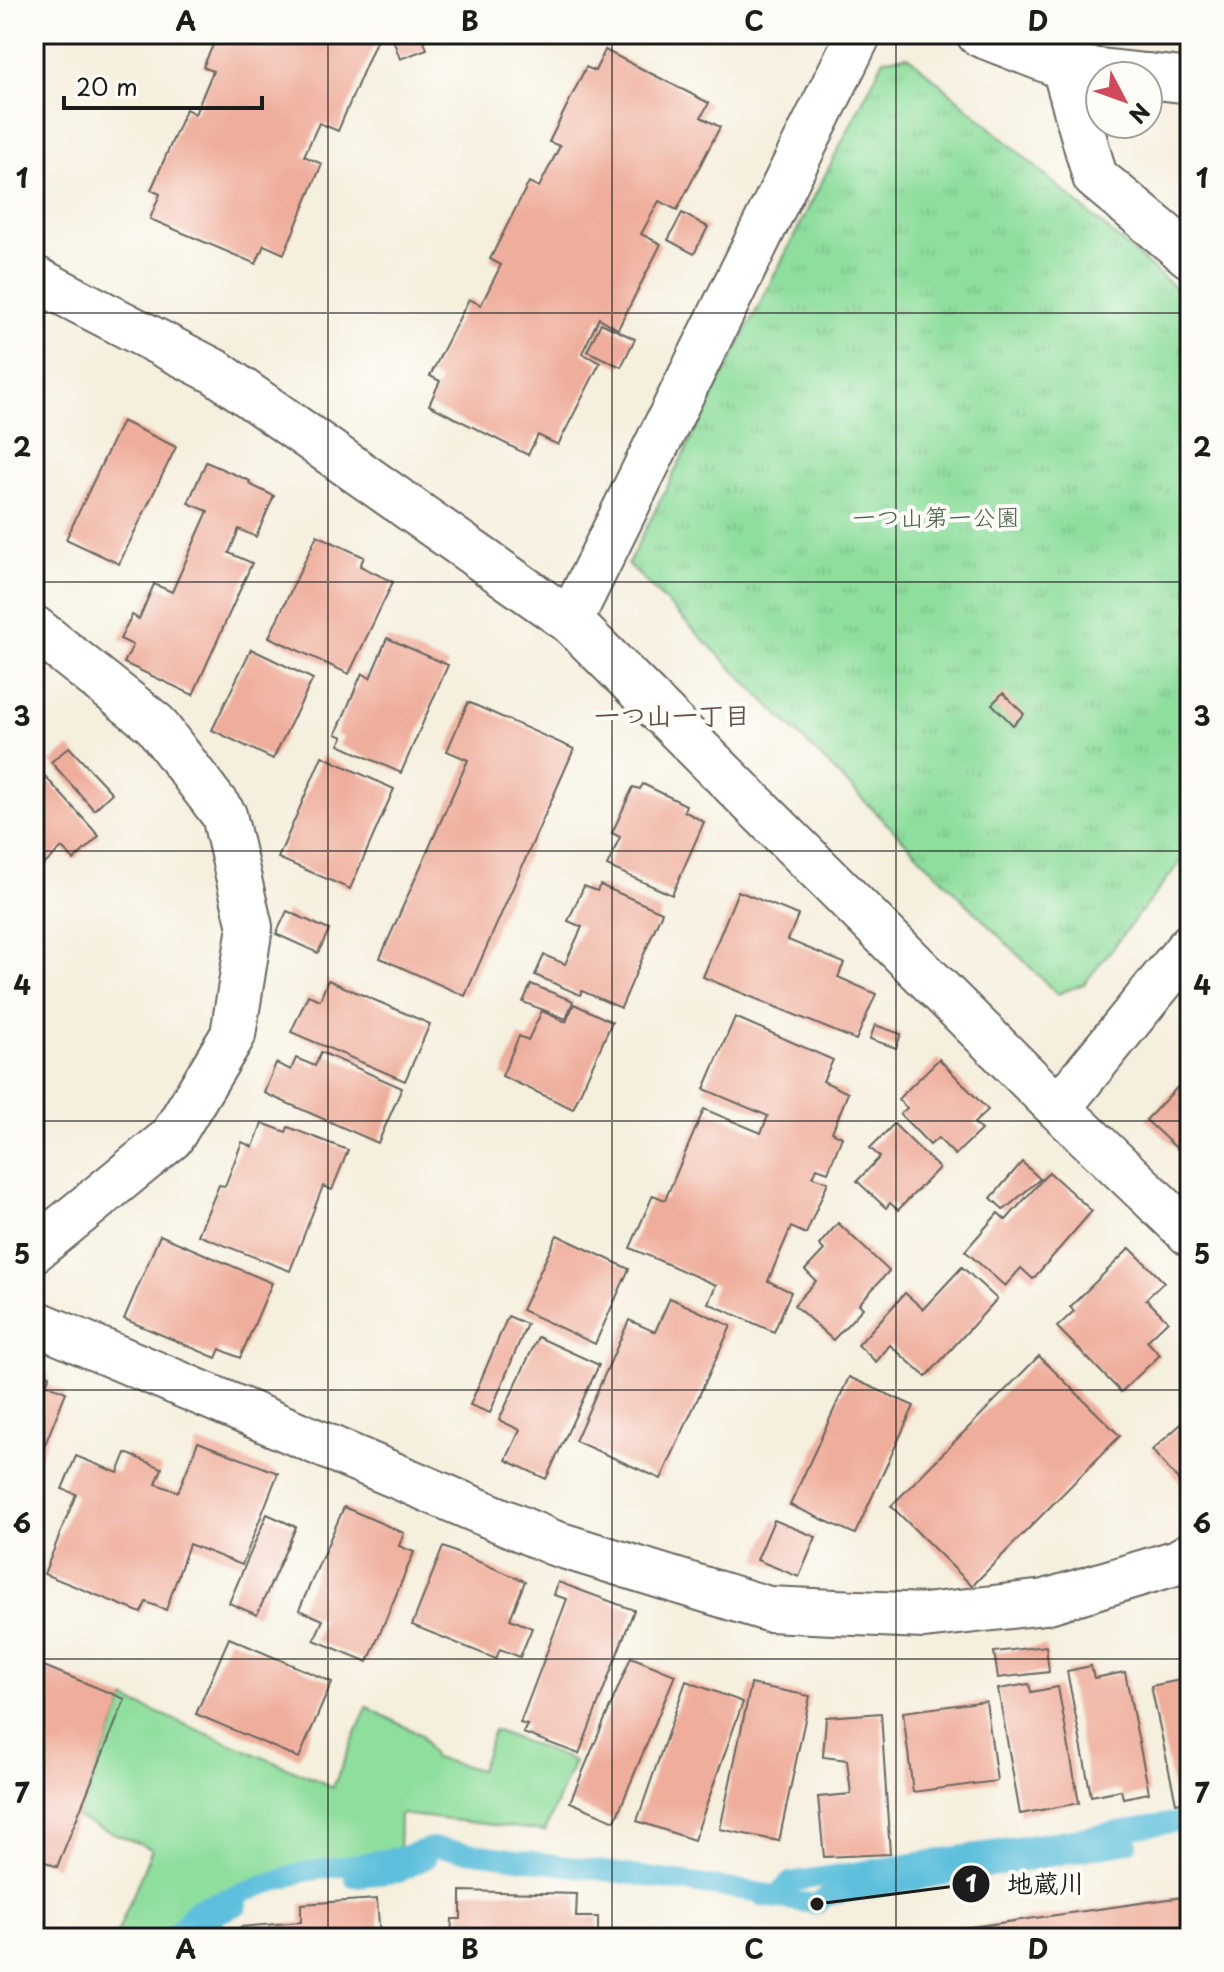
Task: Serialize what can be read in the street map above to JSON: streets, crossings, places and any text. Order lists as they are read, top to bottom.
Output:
{
  "districts": ["一つ山一丁目"],
  "parks": ["一つ山第一公園"],
  "places": ["地蔵川"],
  "scale_bar": "20 m",
  "north": "bottom right",
  "grid": {
    "columns": [
      "A",
      "B",
      "C",
      "D"
    ],
    "rows": [
      "1",
      "2",
      "3",
      "4",
      "5",
      "6",
      "7"
    ]
  }
}
